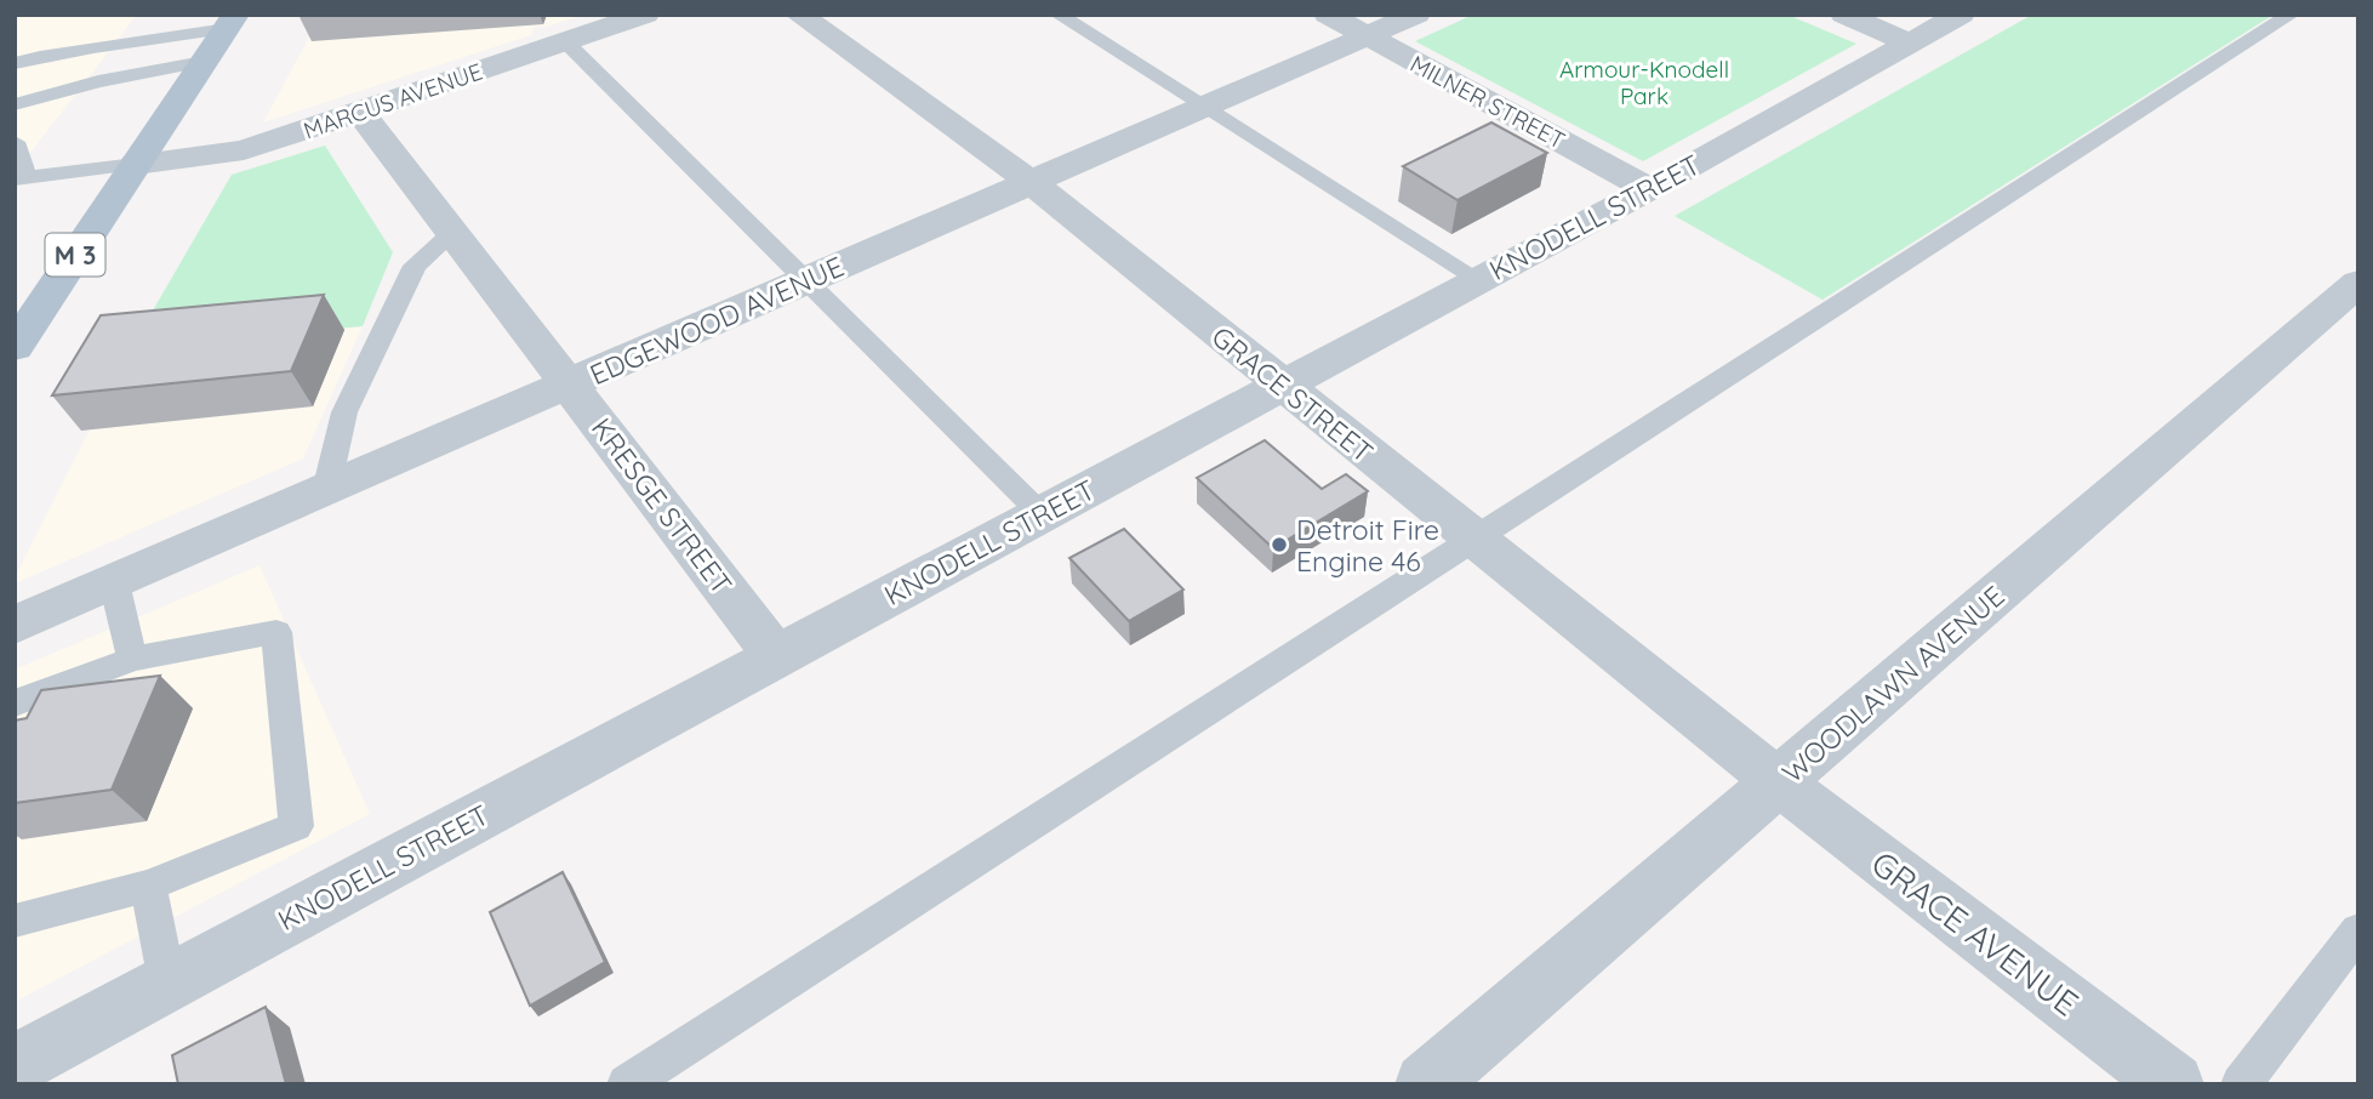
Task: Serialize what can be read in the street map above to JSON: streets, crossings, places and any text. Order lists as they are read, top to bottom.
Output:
{
  "streets": {
    "main road": ["M 3"],
    "street": [
      "MARCUS AVENUE",
      "MILNER STREET",
      "KNODELL STREET",
      "EDGEWOOD AVENUE",
      "GRACE STREET",
      "KRESGE STREET",
      "WOODLAWN AVENUE",
      "GRACE AVENUE"
    ]
  },
  "crossings": [
    ["MARCUS AVENUE", "M 3"],
    ["MARCUS AVENUE", "KRESGE STREET"],
    ["MILNER STREET", "KNODELL STREET"],
    ["MILNER STREET", "EDGEWOOD AVENUE"],
    ["KNODELL STREET", "GRACE STREET"],
    ["KNODELL STREET", "KRESGE STREET"],
    ["EDGEWOOD AVENUE", "GRACE STREET"],
    ["EDGEWOOD AVENUE", "KRESGE STREET"],
    ["GRACE STREET", "WOODLAWN AVENUE"],
    ["GRACE STREET", "GRACE AVENUE"],
    ["WOODLAWN AVENUE", "GRACE AVENUE"]
  ],
  "parks": ["Armour-Knodell Park"],
  "places": ["Detroit Fire Engine 46"]
}
